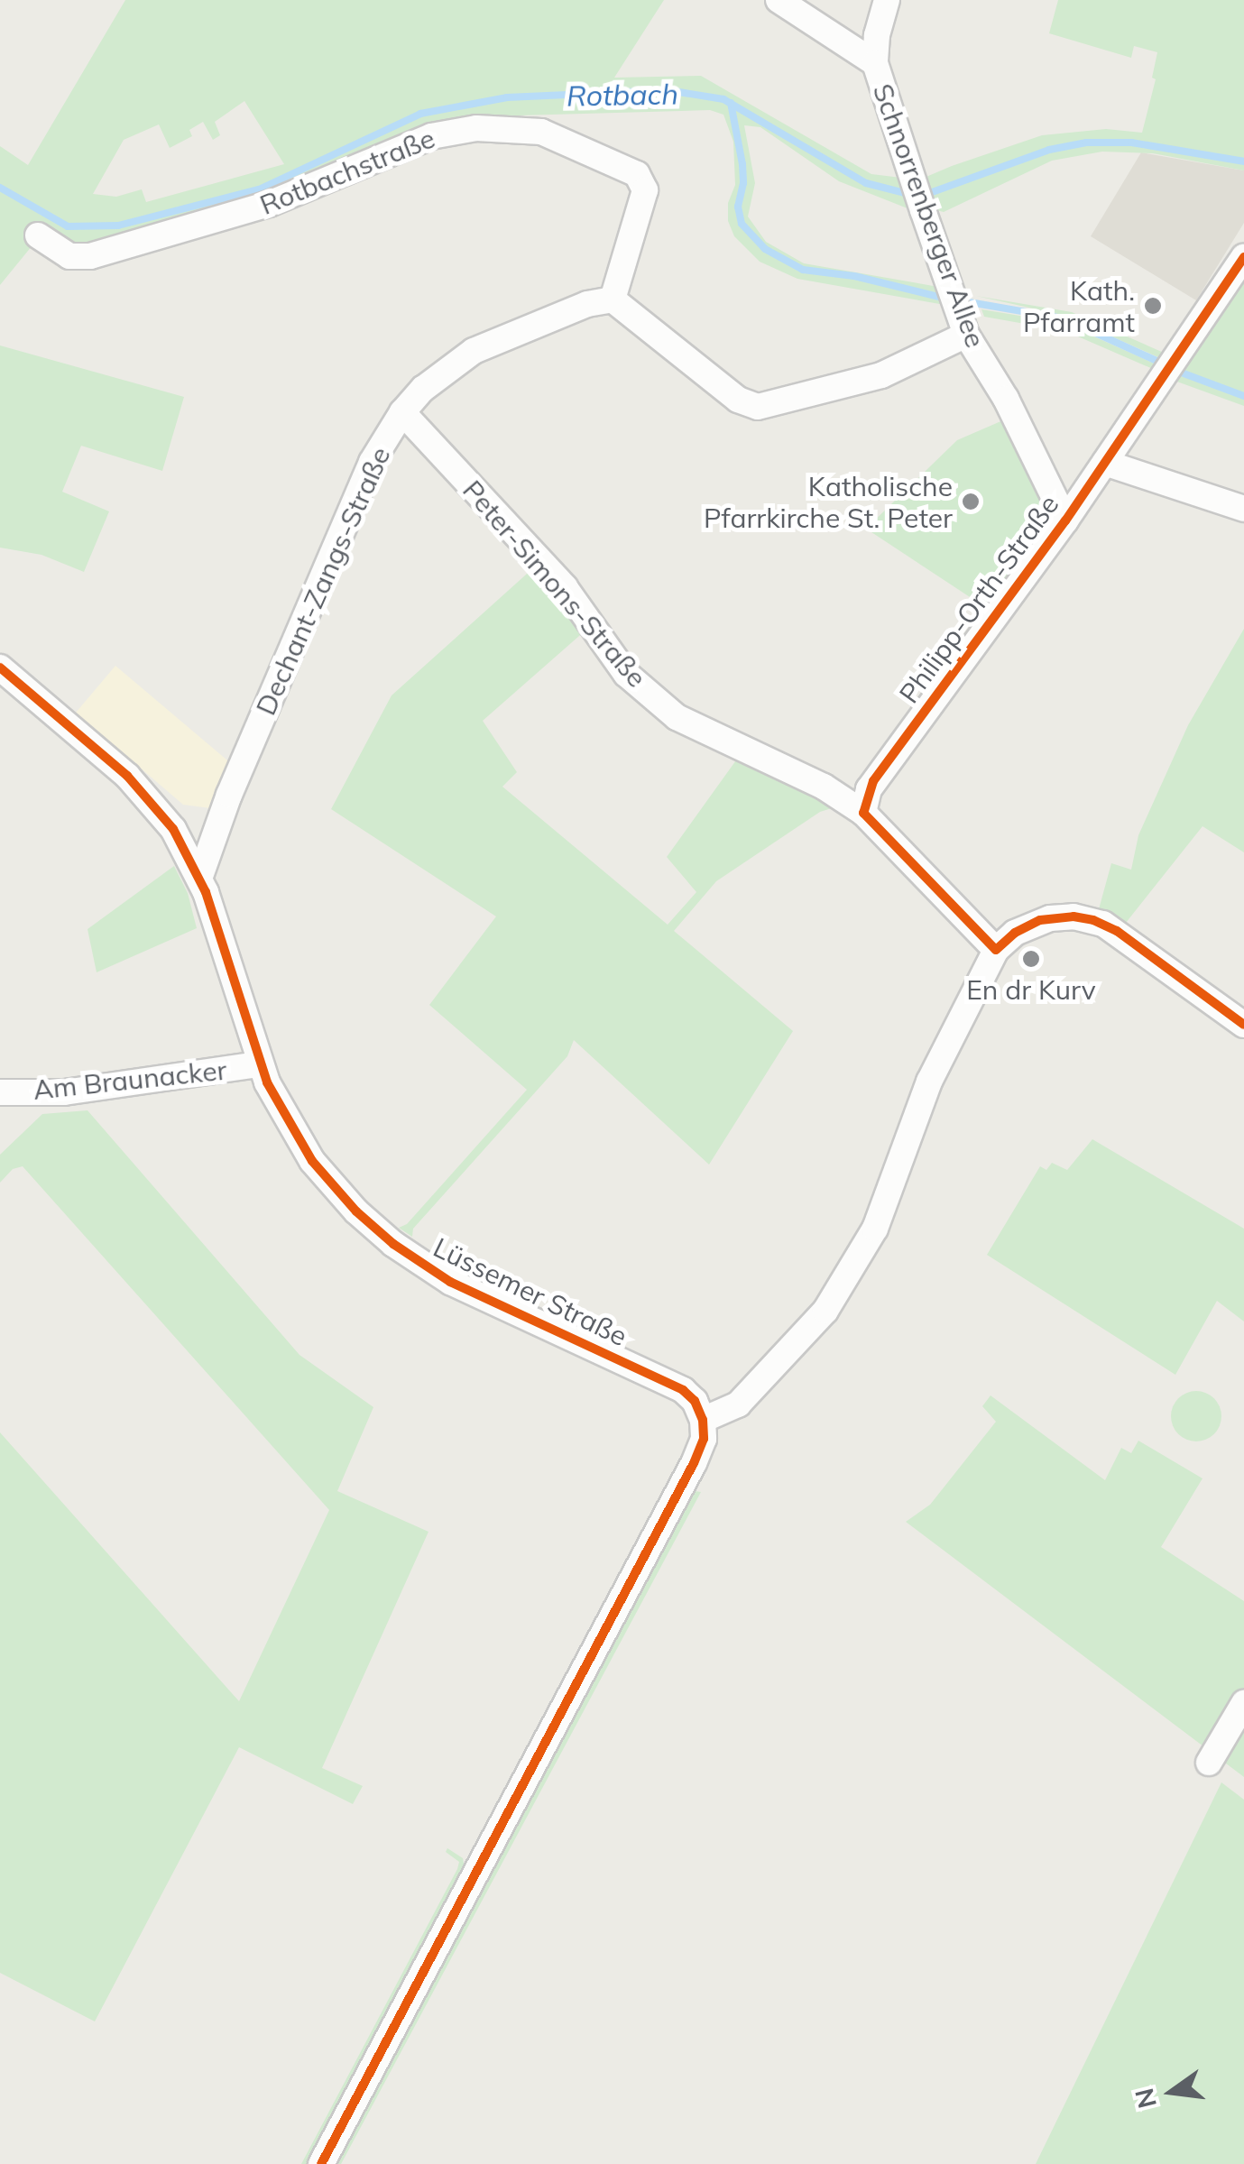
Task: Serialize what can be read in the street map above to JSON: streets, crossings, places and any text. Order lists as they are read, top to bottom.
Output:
{
  "streets": {
    "street": [
      "Rotbachstraße",
      "Schnorrenberger Allee",
      "Dechant-Zangs-Straße",
      "Peter-Simons-Straße",
      "Philipp-Orth-Straße",
      "Am Braunacker",
      "Lüssemer Straße"
    ]
  },
  "crossings": [
    ["Rotbachstraße", "Dechant-Zangs-Straße"],
    ["Schnorrenberger Allee", "Philipp-Orth-Straße"],
    ["Dechant-Zangs-Straße", "Peter-Simons-Straße"],
    ["Dechant-Zangs-Straße", "Lüssemer Straße"],
    ["Peter-Simons-Straße", "Philipp-Orth-Straße"],
    ["Am Braunacker", "Lüssemer Straße"]
  ],
  "water": ["Rotbach"],
  "places": ["Kath. Pfarramt", "Katholische Pfarrkirche St. Peter", "En dr Kurv"],
  "north": "left"
}
